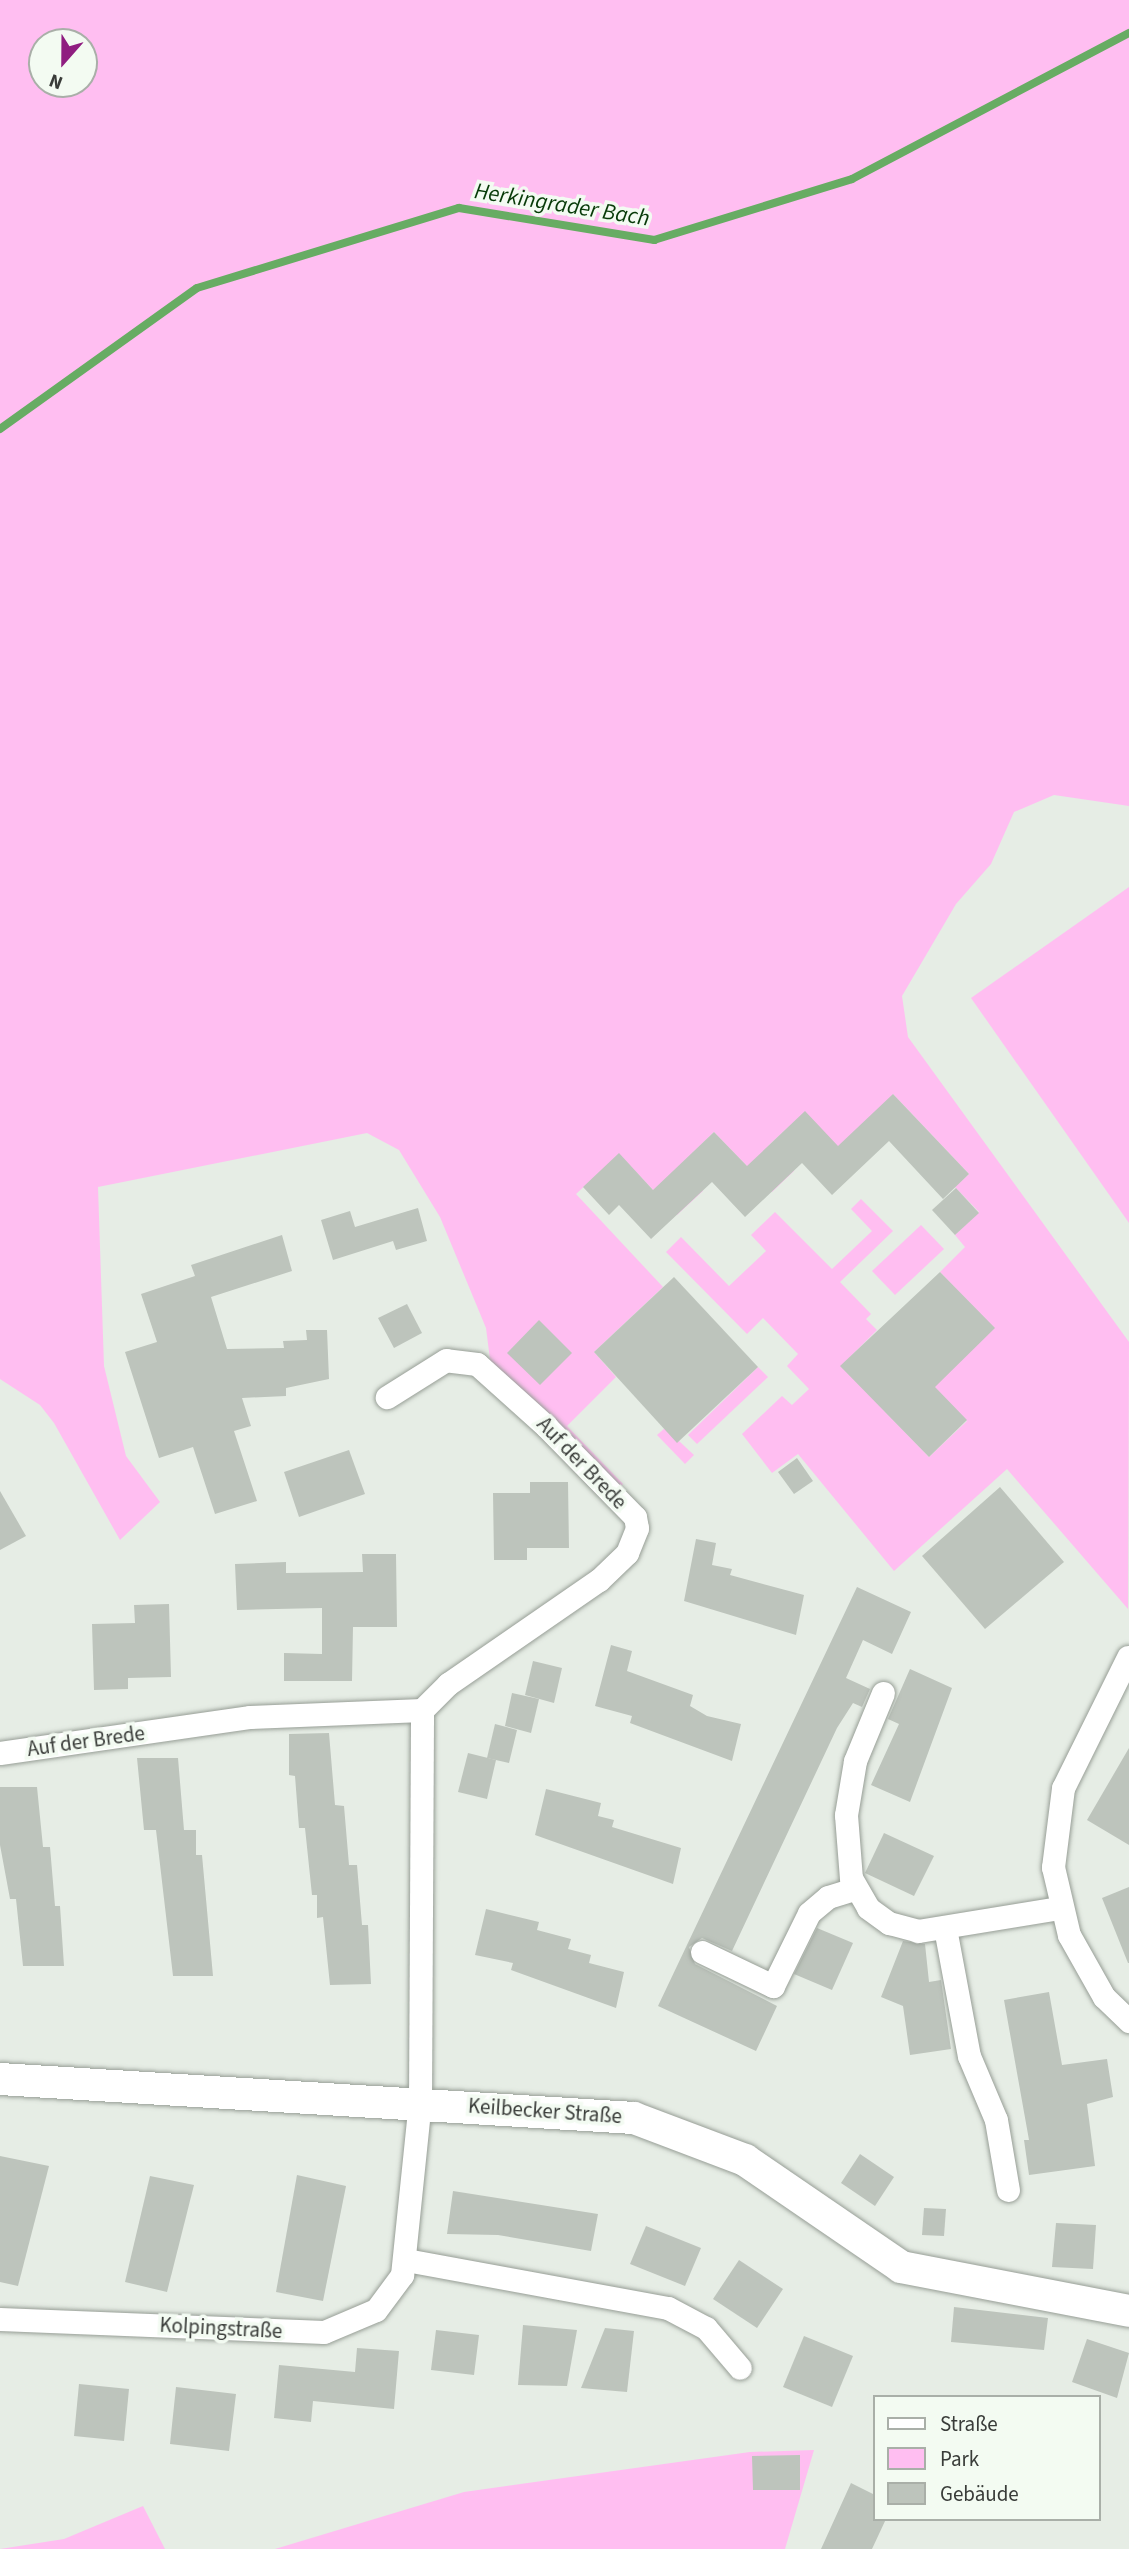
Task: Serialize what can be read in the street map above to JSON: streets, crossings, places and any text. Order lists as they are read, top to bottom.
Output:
{
  "streets": {
    "main road": ["Keilbecker Straße"],
    "street": ["Auf der Brede", "Kolpingstraße"]
  },
  "crossings": [
    ["Keilbecker Straße", "Kolpingstraße"]
  ],
  "water": ["Herkingrader Bach"],
  "legend": ["Straße", "Park", "Gebäude"],
  "north": "bottom"
}
